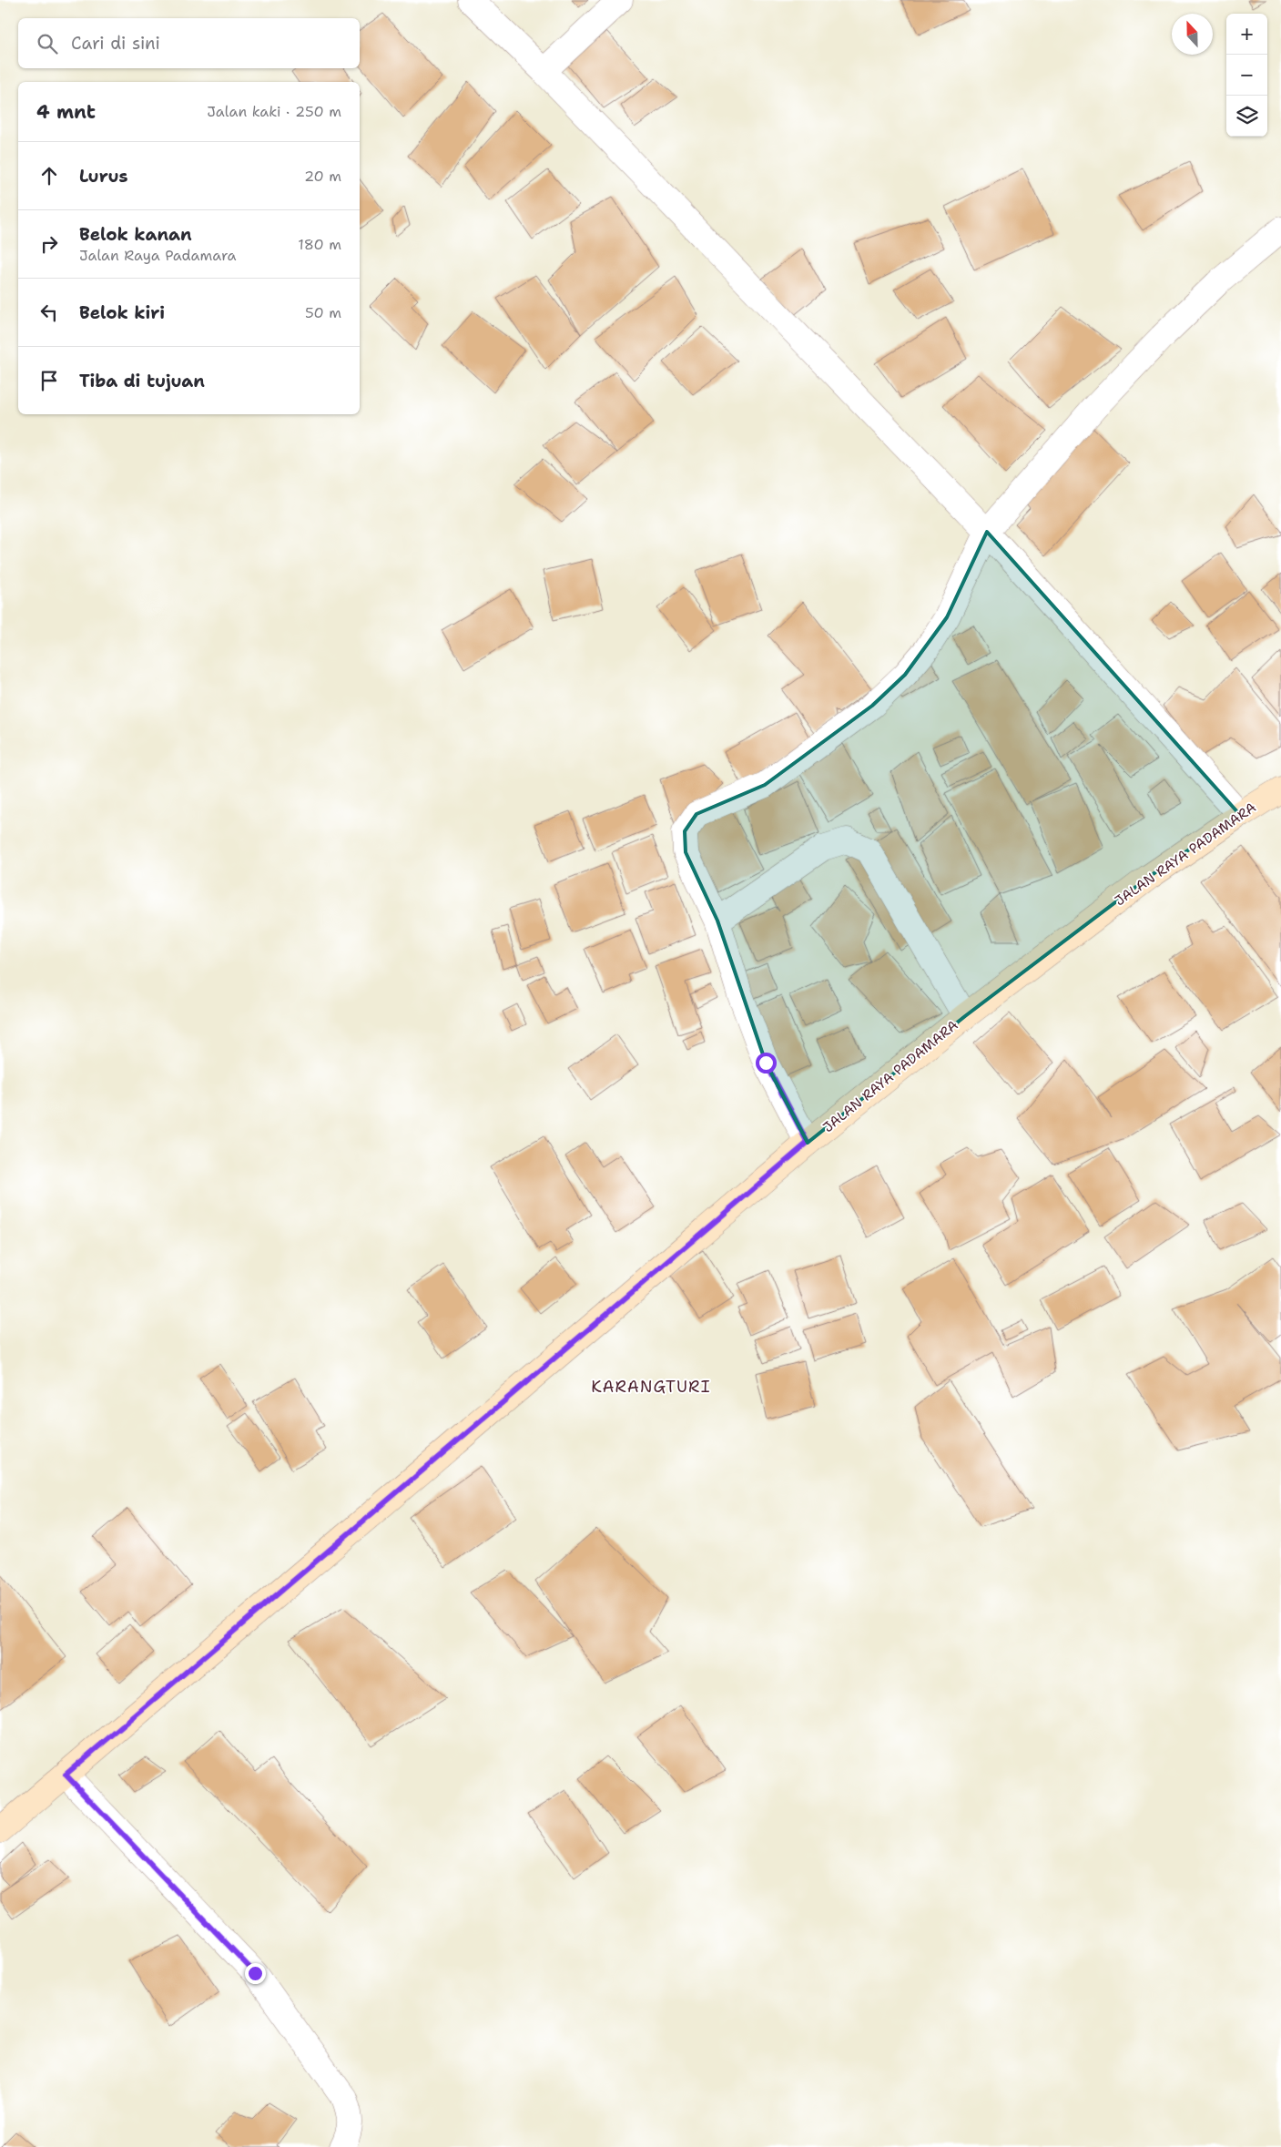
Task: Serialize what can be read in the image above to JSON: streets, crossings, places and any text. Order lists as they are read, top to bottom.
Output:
{
  "streets": {
    "main road": ["JALAN RAYA PADAMARA"]
  },
  "districts": ["KARANGTURI"],
  "north": "top",
  "page": {
    "map_buttons": ["+", "−"],
    "search": "Cari di sini",
    "heading": ["4 mnt", "Jalan kaki · 250 m"],
    "list": [
      ["Lurus", "20 m"],
      ["Belok kanan", "Jalan Raya Padamara", "180 m"],
      ["Belok kiri", "50 m"],
      "Tiba di tujuan"
    ]
  }
}
